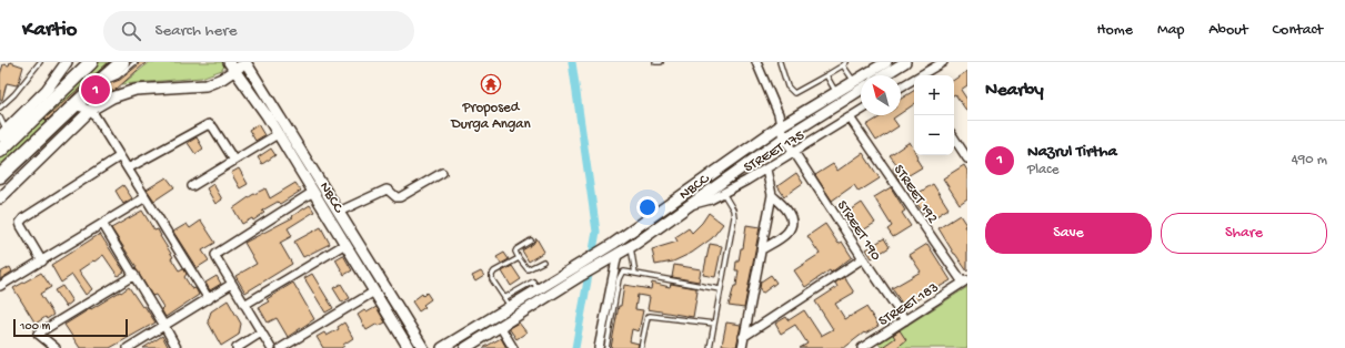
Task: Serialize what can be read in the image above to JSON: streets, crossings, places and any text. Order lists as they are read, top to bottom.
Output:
{
  "streets": {
    "street": [
      "STREET 175",
      "NBCC",
      "STREET 192",
      "STREET 190",
      "STREET 183"
    ]
  },
  "crossings": [
    ["STREET 175", "NBCC"],
    ["STREET 175", "STREET 192"],
    ["STREET 175", "STREET 190"],
    ["NBCC", "STREET 190"],
    ["STREET 192", "STREET 183"],
    ["STREET 190", "STREET 183"]
  ],
  "places": {
    "temple": ["Proposed Durga Angan"]
  },
  "scale_bar": "100 m",
  "north": "top left",
  "page": {
    "header": "Kartio",
    "search": "Search here",
    "nav": [
      "Home",
      "Map",
      "About",
      "Contact"
    ],
    "heading": "Nearby",
    "pins": "1",
    "map_buttons": ["+", "−"],
    "list": [
      {
        "mark": "1",
        "name": "Nazrul Tirtha",
        "note": "Place",
        "value": "490 m"
      }
    ],
    "buttons": ["Save", "Share"],
    "scale": "100 m"
  }
}
